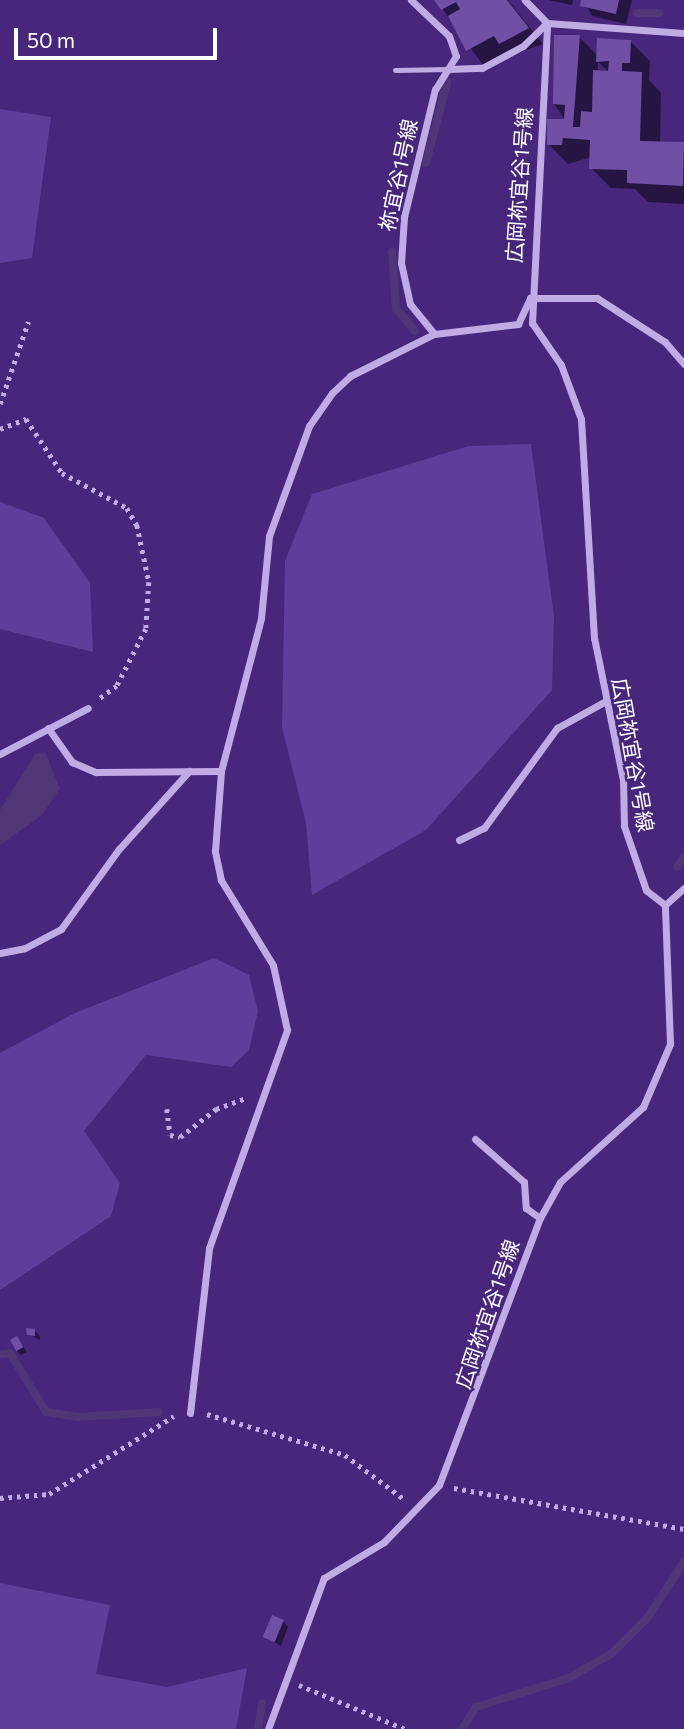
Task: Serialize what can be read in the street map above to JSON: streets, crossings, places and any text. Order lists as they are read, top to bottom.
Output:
{
  "streets": {
    "street": ["祢宜谷1号線", "広岡祢宜谷1号線"]
  },
  "scale_bar": "50 m"
}
